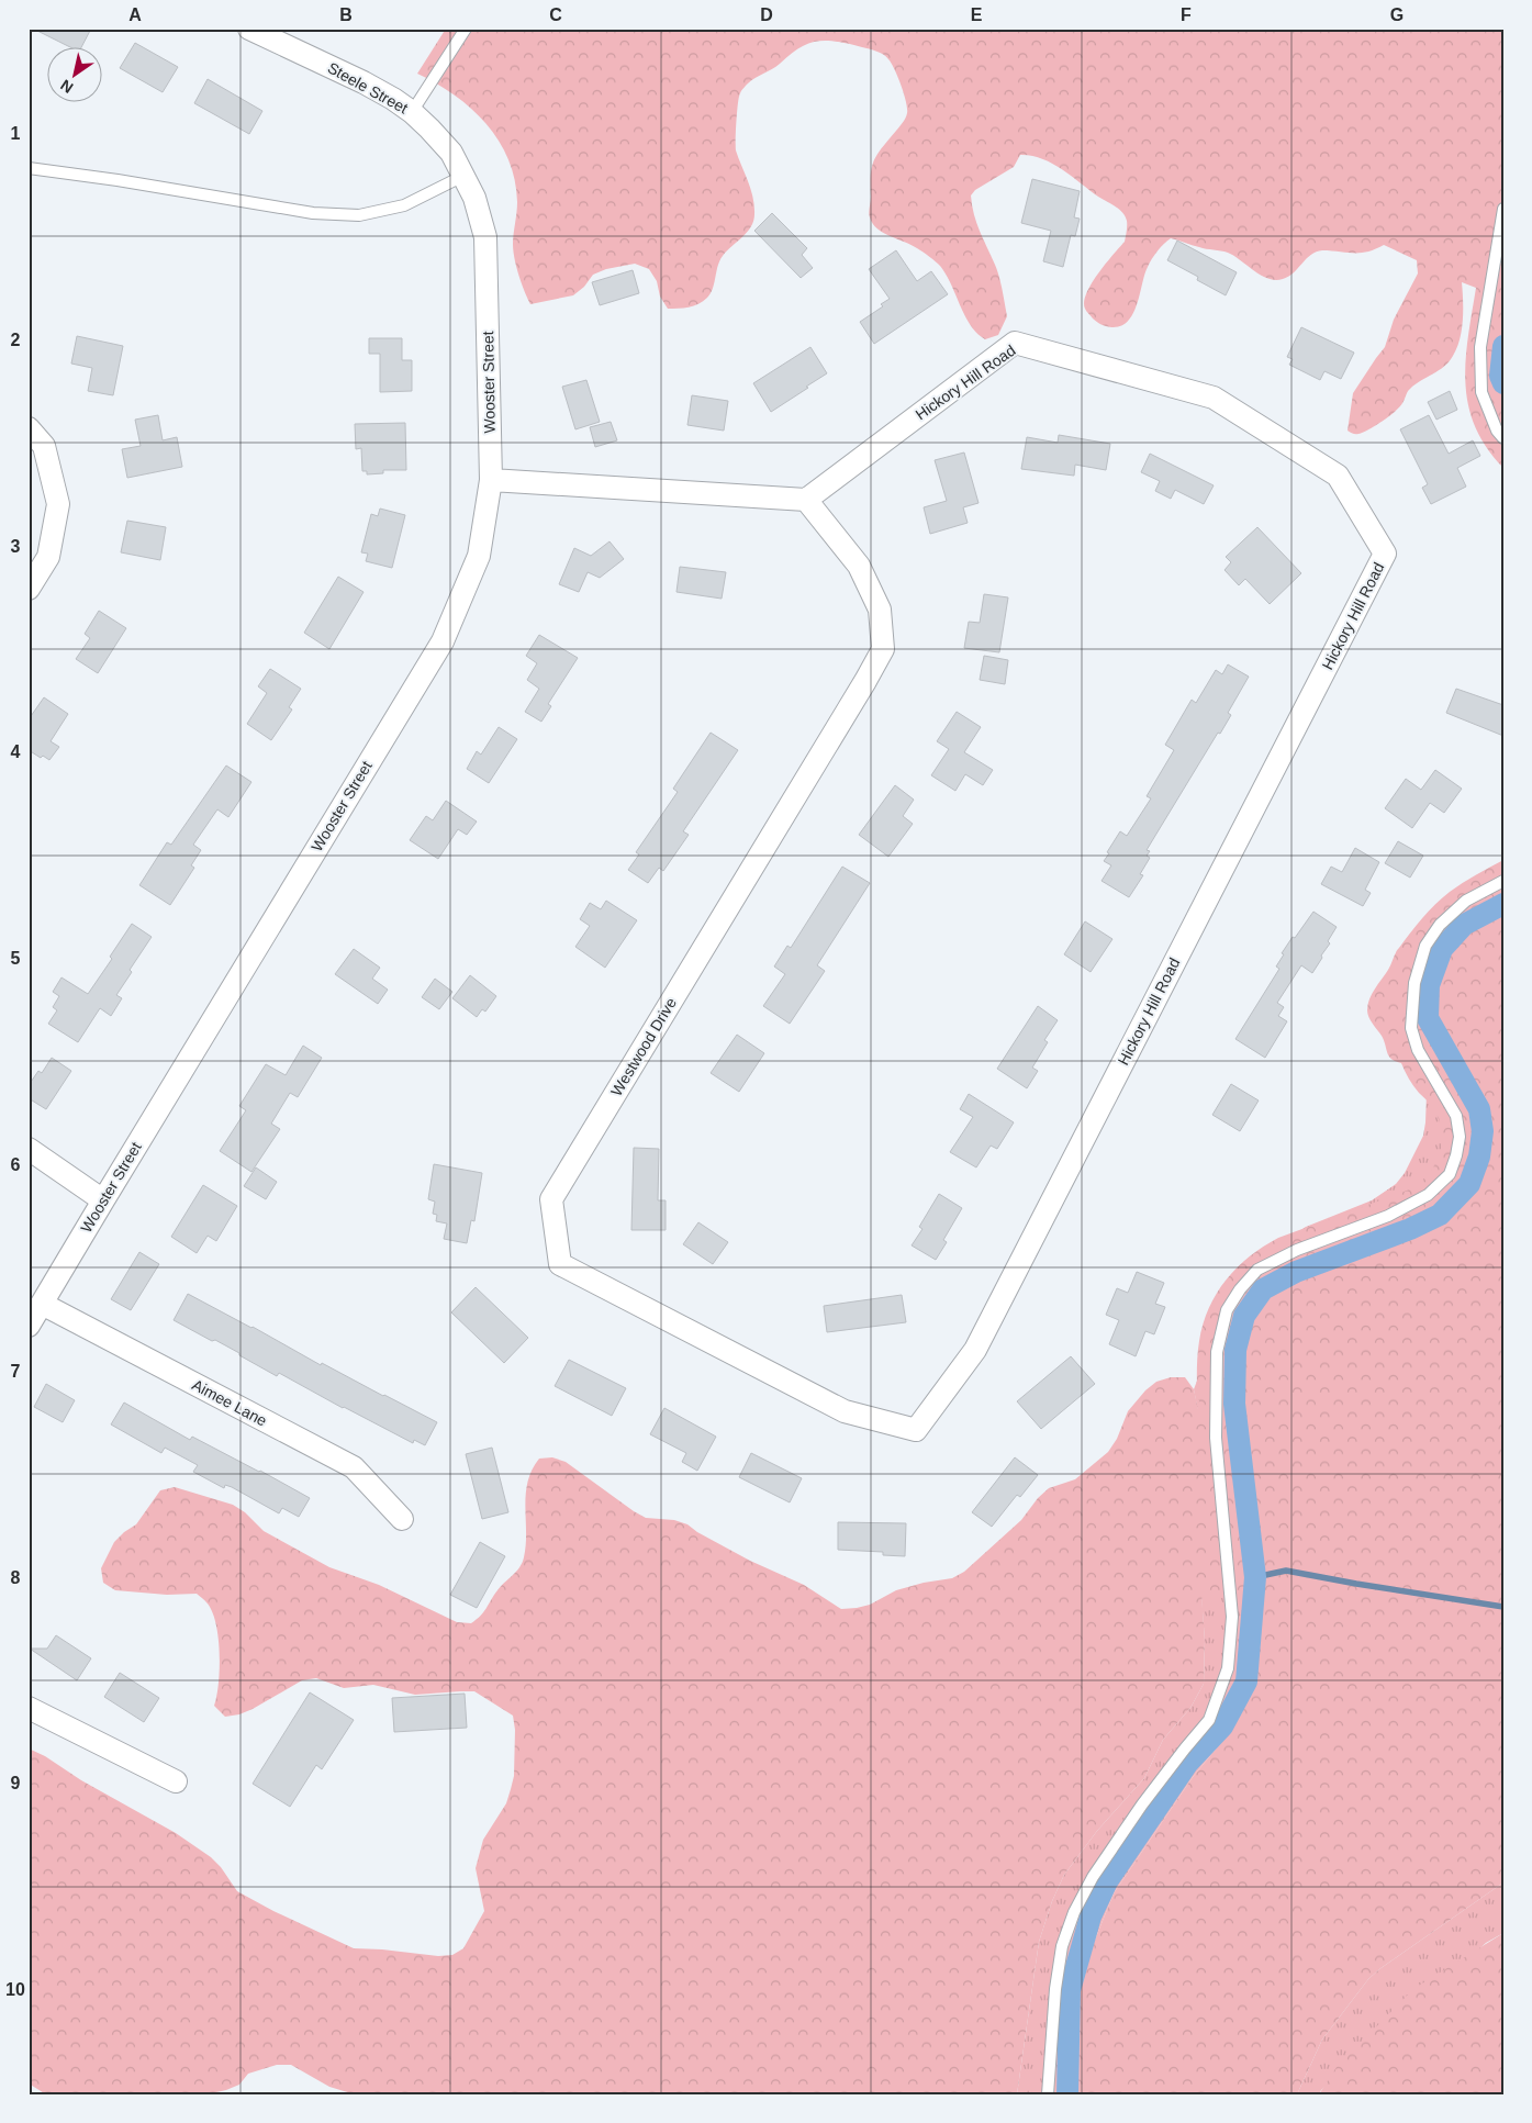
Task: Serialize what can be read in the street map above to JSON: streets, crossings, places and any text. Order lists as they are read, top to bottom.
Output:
{
  "streets": {
    "street": [
      "Steele Street",
      "Wooster Street",
      "Hickory Hill Road",
      "Westwood Drive",
      "Aimee Lane"
    ]
  },
  "crossings": [
    ["Steele Street", "Wooster Street"],
    ["Wooster Street", "Aimee Lane"],
    ["Hickory Hill Road", "Westwood Drive"]
  ],
  "north": "bottom left",
  "grid": {
    "columns": [
      "A",
      "B",
      "C",
      "D",
      "E",
      "F",
      "G"
    ],
    "rows": [
      "1",
      "2",
      "3",
      "4",
      "5",
      "6",
      "7",
      "8",
      "9",
      "10"
    ]
  }
}
